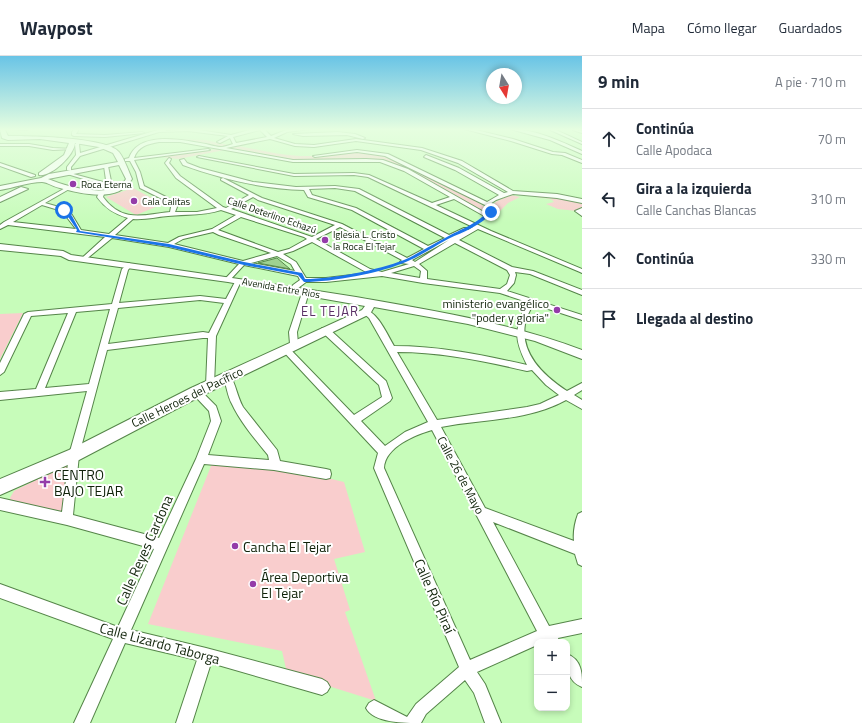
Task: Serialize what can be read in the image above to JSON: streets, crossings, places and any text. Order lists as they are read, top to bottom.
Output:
{
  "streets": {
    "main road": ["Avenida Entre Rios", "Calle Heroes del Pacífico"],
    "street": [
      "Calle Deterlino Echazú",
      "Calle 26 de Mayo",
      "Calle Reyes Cardona",
      "Calle Río Piraí",
      "Calle Lizardo Taborga"
    ]
  },
  "crossings": [
    ["Avenida Entre Rios", "Calle Heroes del Pacífico"],
    ["Avenida Entre Rios", "Calle 26 de Mayo"],
    ["Calle Heroes del Pacífico", "Calle 26 de Mayo"],
    ["Calle Heroes del Pacífico", "Calle Reyes Cardona"],
    ["Calle Reyes Cardona", "Calle Lizardo Taborga"]
  ],
  "districts": ["EL TEJAR"],
  "places": {
    "other": [
      "Roca Eterna",
      "Cala Calitas",
      "Iglesia L. Cristo la Roca El Tejar",
      "ministerio evangélico \"poder y gloria\"",
      "Cancha El Tejar",
      "Área Deportiva El Tejar"
    ],
    "health": ["CENTRO BAJO TEJAR"]
  },
  "north": "bottom",
  "page": {
    "header": "Waypost",
    "nav": ["Mapa", "Cómo llegar", "Guardados"],
    "heading": ["9 min", "A pie · 710 m"],
    "list": [
      ["Continúa", "Calle Apodaca", "70 m"],
      ["Gira a la izquierda", "Calle Canchas Blancas", "310 m"],
      ["Continúa", "330 m"],
      "Llegada al destino"
    ],
    "map_buttons": ["+", "−"]
  }
}
